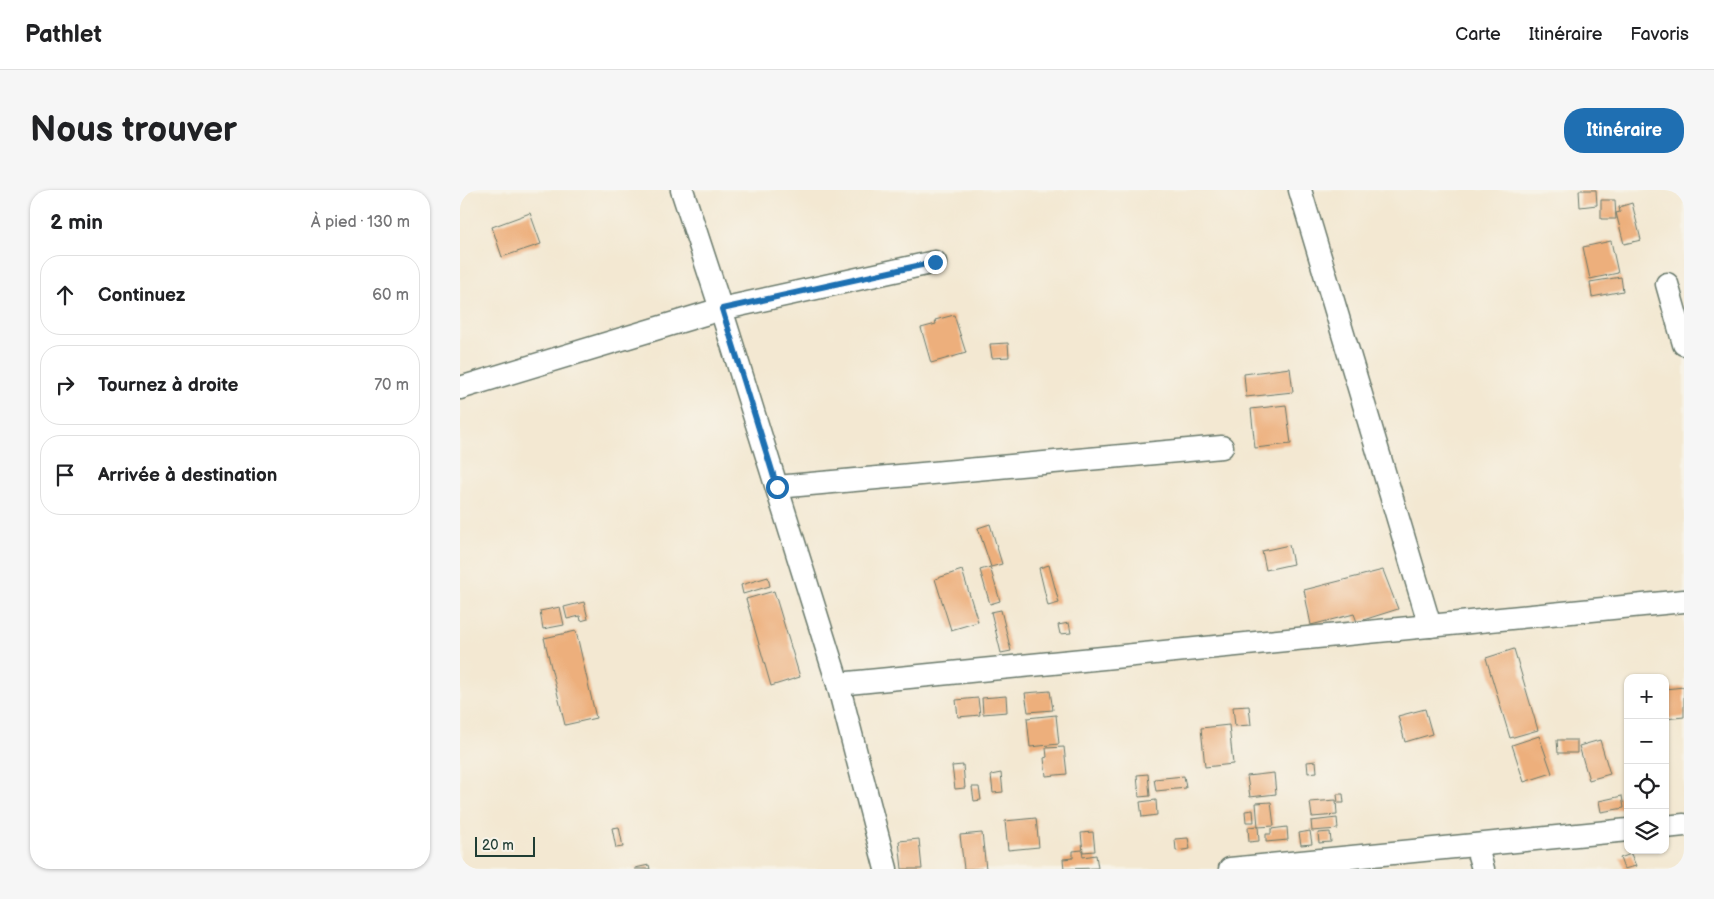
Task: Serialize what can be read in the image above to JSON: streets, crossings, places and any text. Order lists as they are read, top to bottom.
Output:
{
  "scale_bar": "20 m",
  "page": {
    "header": "Pathlet",
    "nav": ["Carte", "Itinéraire", "Favoris"],
    "buttons": "Itinéraire",
    "title": "Nous trouver",
    "heading": ["2 min", "À pied · 130 m"],
    "list": [
      ["Continuez", "60 m"],
      ["Tournez à droite", "70 m"],
      "Arrivée à destination"
    ],
    "map_buttons": ["+", "−"],
    "scale": "20 m"
  }
}
